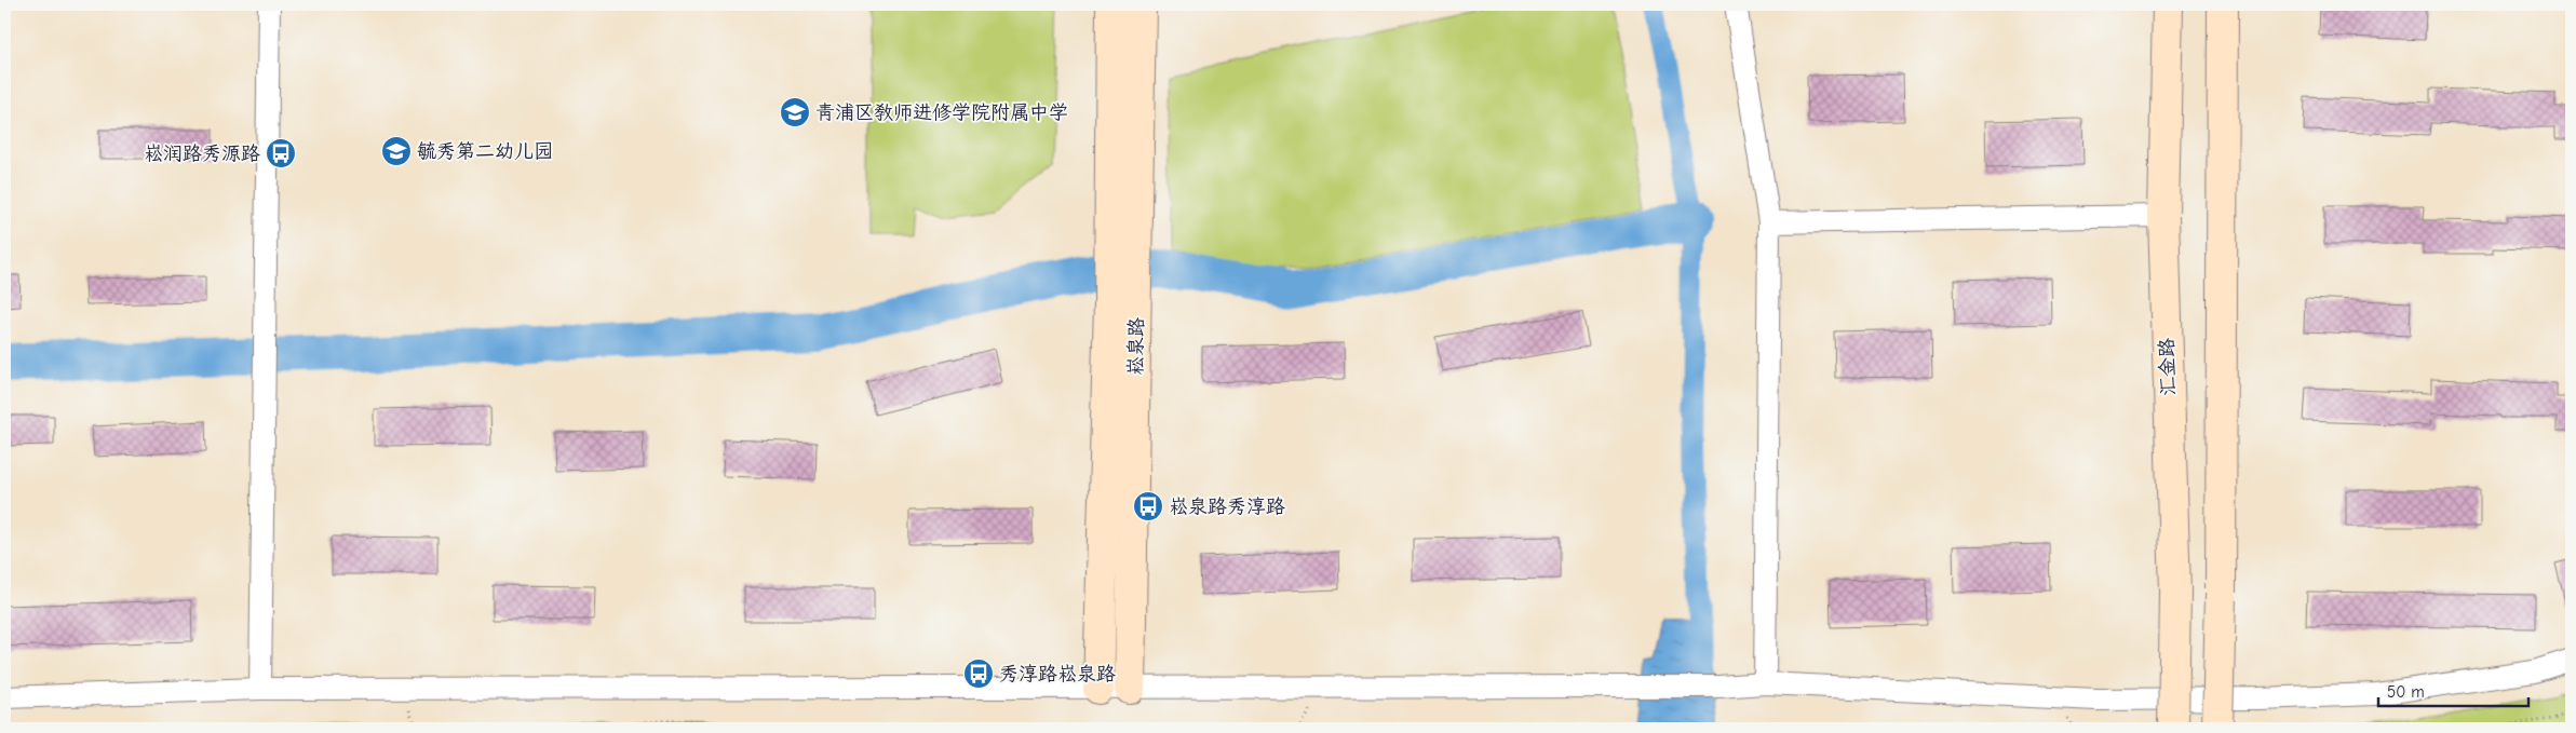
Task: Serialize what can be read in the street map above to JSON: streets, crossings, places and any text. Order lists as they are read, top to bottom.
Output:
{
  "streets": {
    "main road": ["崧泉路", "汇金路"]
  },
  "places": {
    "school or university": ["青浦区教师进修学院附属中学", "毓秀第二幼儿园"],
    "bus stop": ["崧润路秀源路", "崧泉路秀淳路", "秀淳路崧泉路"]
  },
  "scale_bar": "50 m"
}
